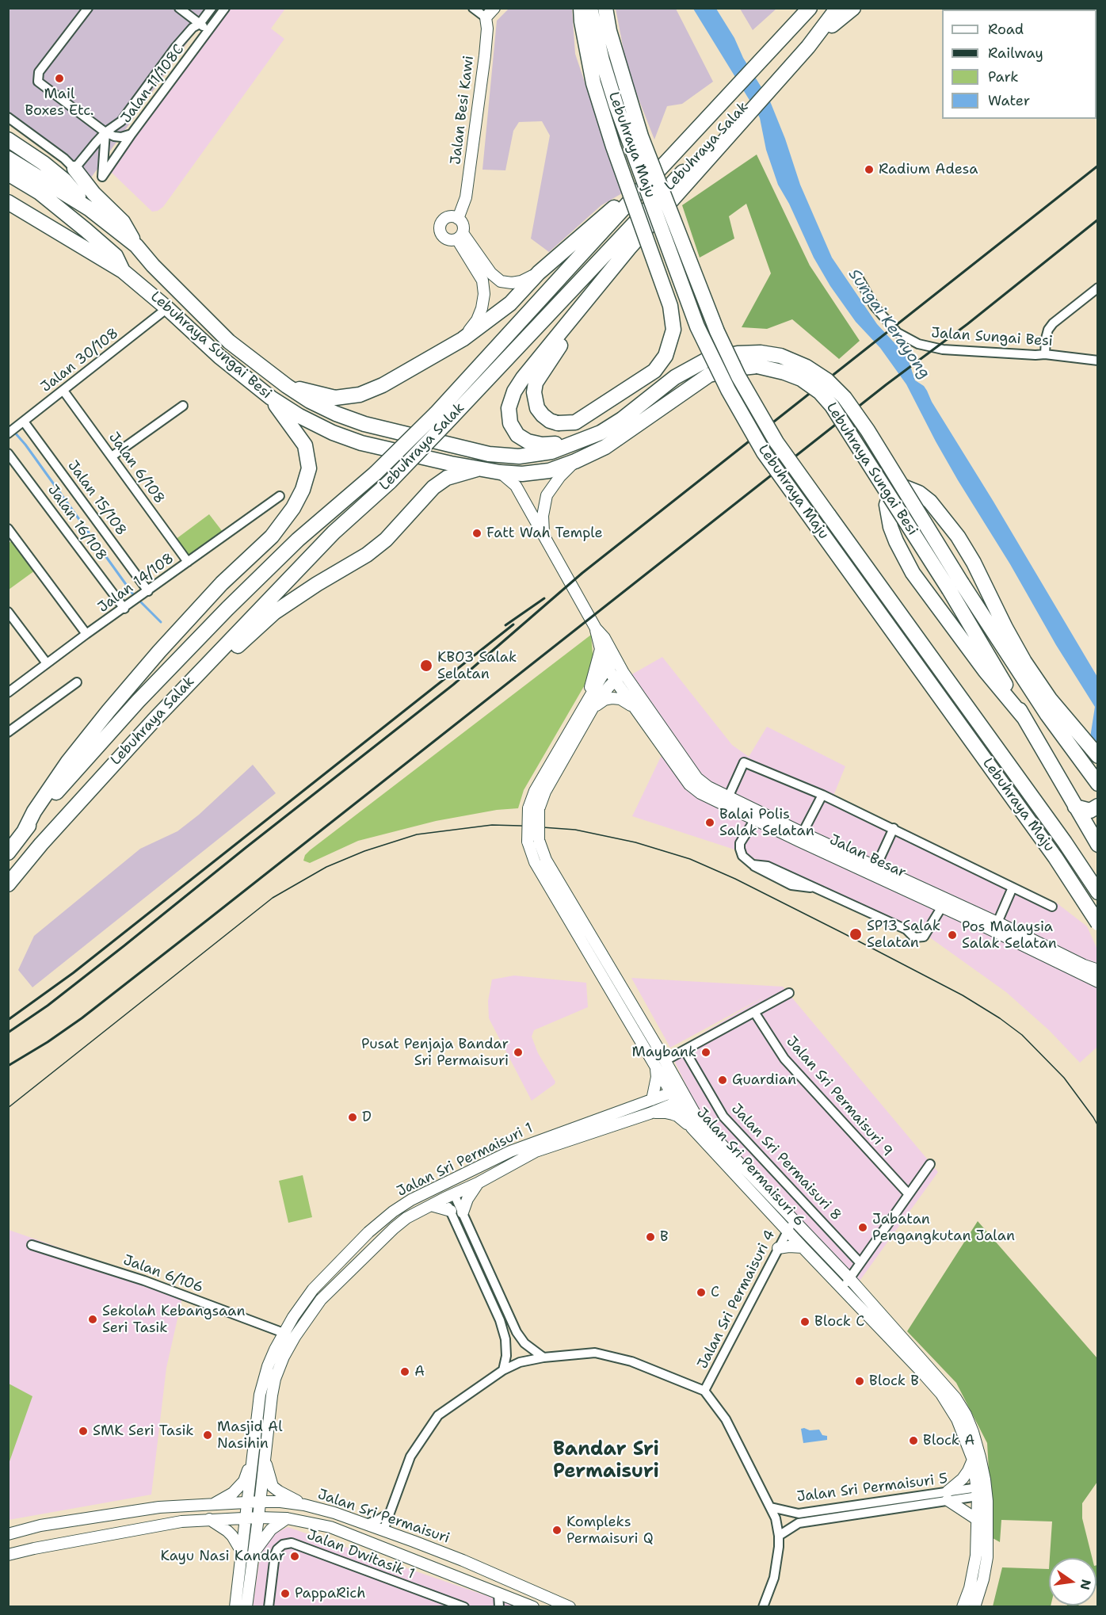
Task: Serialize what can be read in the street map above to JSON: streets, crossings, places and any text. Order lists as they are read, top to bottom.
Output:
{
  "streets": {
    "highway": ["Lebuhraya Maju", "Lebuhraya Salak", "Lebuhraya Sungai Besi"],
    "street": [
      "Jalan 11/108C",
      "Jalan Besi Kawi",
      "Jalan Sungai Besi",
      "Jalan 30/108",
      "Jalan 6/108",
      "Jalan 15/108",
      "Jalan 16/108",
      "Jalan 14/108",
      "Jalan Besar",
      "Jalan Sri Permaisuri 9",
      "Jalan Sri Permaisuri 1",
      "Jalan Sri Permaisuri 8",
      "Jalan Sri Permaisuri 6",
      "Jalan 6/106",
      "Jalan Sri Permaisuri 4",
      "Jalan Sri Permaisuri 5",
      "Jalan Sri Permaisuri",
      "Jalan Dwitasik 1"
    ]
  },
  "crossings": [
    ["Lebuhraya Sungai Besi", "Jalan 30/108"],
    ["Lebuhraya Sungai Besi", "Jalan Besar"],
    ["Jalan 30/108", "Jalan 6/108"],
    ["Jalan 30/108", "Jalan 15/108"],
    ["Jalan 6/108", "Jalan 14/108"],
    ["Jalan 15/108", "Jalan 14/108"],
    ["Jalan 16/108", "Jalan 14/108"],
    ["Jalan Besar", "Jalan Sri Permaisuri 6"],
    ["Jalan Sri Permaisuri 1", "Jalan Sri Permaisuri 6"],
    ["Jalan Sri Permaisuri 1", "Jalan 6/106"],
    ["Jalan Sri Permaisuri 1", "Jalan Sri Permaisuri"],
    ["Jalan Sri Permaisuri 6", "Jalan Sri Permaisuri 4"],
    ["Jalan Sri Permaisuri 6", "Jalan Sri Permaisuri 5"]
  ],
  "districts": ["Bandar Sri Permaisuri"],
  "water": ["Sungai Kerayong"],
  "places": [
    "Mail Boxes Etc.",
    "Radium Adesa",
    "Fatt Wah Temple",
    "KB03 Salak Selatan",
    "Balai Polis Salak Selatan",
    "SP13 Salak Selatan",
    "Pos Malaysia Salak Selatan",
    "Pusat Penjaja Bandar Sri Permaisuri",
    "Maybank",
    "Guardian",
    "D",
    "Jabatan Pengangkutan Jalan",
    "B",
    "C",
    "Sekolah Kebangsaan Seri Tasik",
    "Block C",
    "A",
    "Block B",
    "SMK Seri Tasik",
    "Masjid Al Nasihin",
    "Block A",
    "Kompleks Permaisuri Q",
    "Kayu Nasi Kandar",
    "PappaRich"
  ],
  "legend": [
    "Road",
    "Railway",
    "Park",
    "Water"
  ],
  "north": "right"
}
